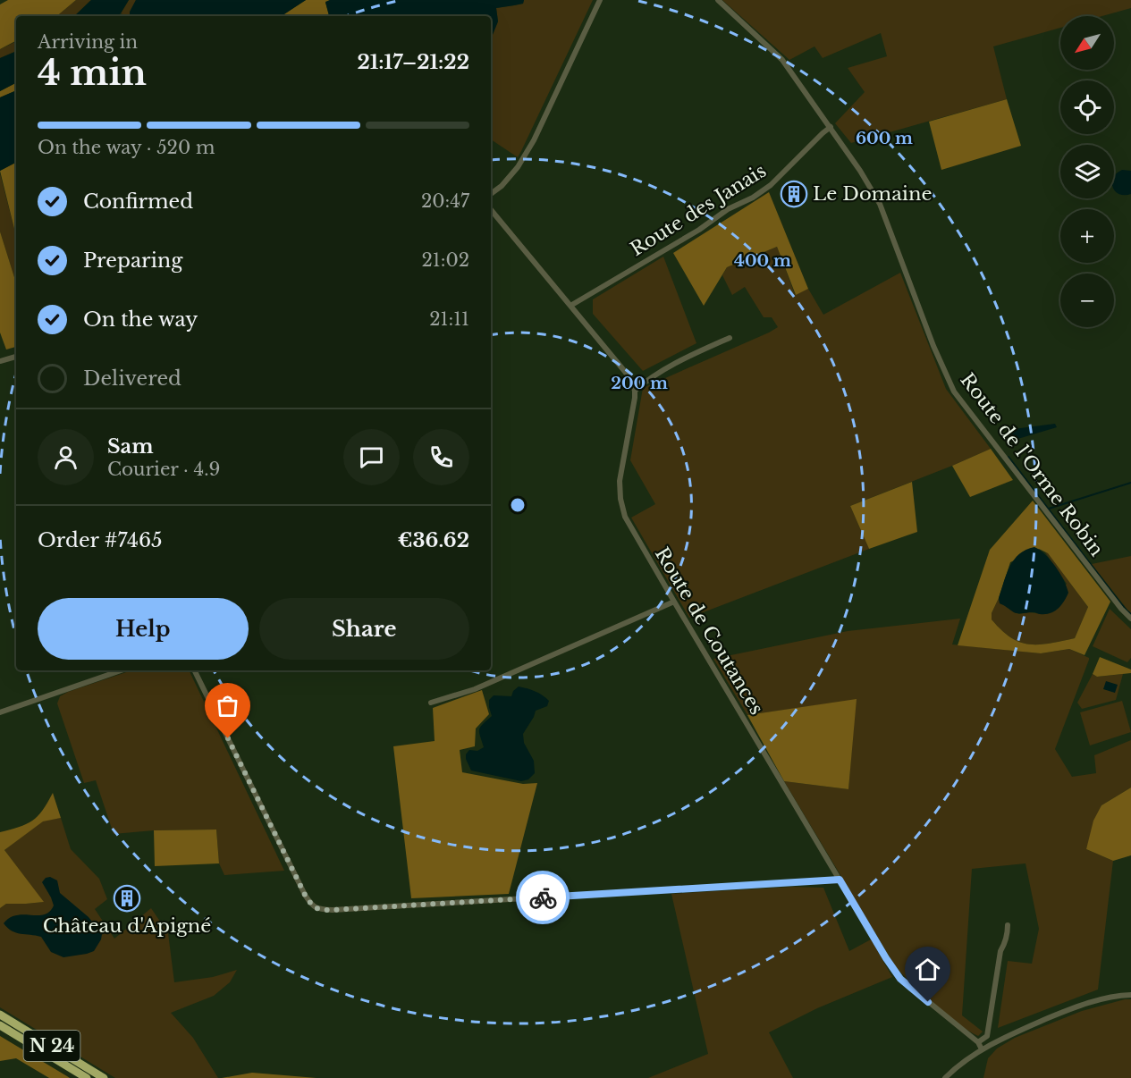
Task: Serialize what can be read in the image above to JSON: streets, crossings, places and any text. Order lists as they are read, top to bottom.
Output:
{
  "streets": {
    "highway": ["N 24"],
    "street": ["Route des Janais", "Route de l'Orme Robin", "Route de Coutances"]
  },
  "crossings": [
    ["Route des Janais", "Route de l'Orme Robin"]
  ],
  "places": {
    "building": ["Le Domaine", "Château d'Apigné"]
  },
  "north": "bottom left",
  "page": {
    "map_buttons": ["+", "−"],
    "heading": ["4 min", "Arriving in", "21:17–21:22"],
    "panel": [
      "Sam",
      "Courier · 4.9",
      "Order #7465",
      "€36.62"
    ],
    "bar": "On the way · 520 m",
    "list": [
      ["Confirmed", "20:47"],
      ["Preparing", "21:02"],
      ["On the way", "21:11"],
      "Delivered"
    ],
    "buttons": ["Help", "Share"]
  },
  "rings": ["600 m", "400 m", "200 m"]
}
